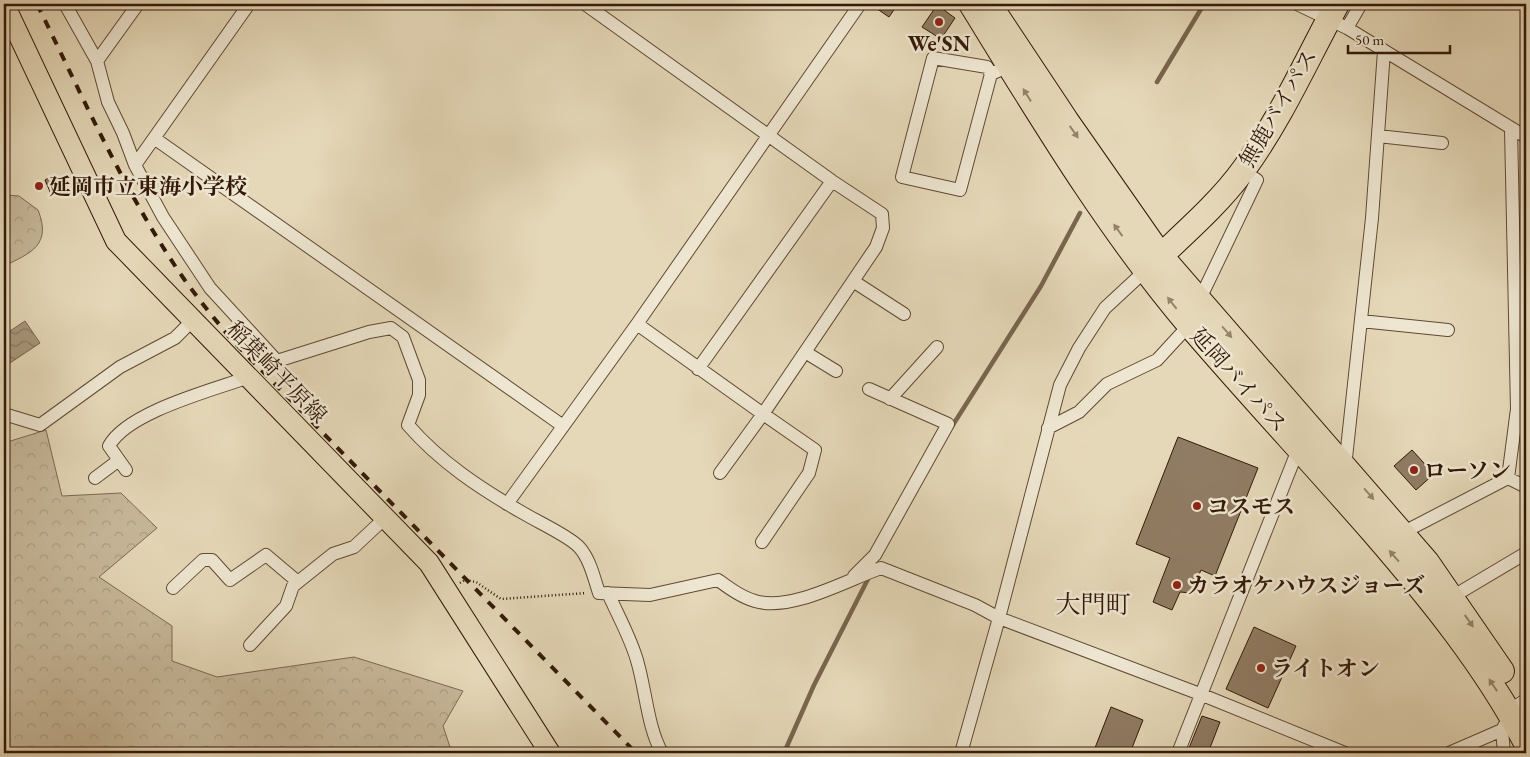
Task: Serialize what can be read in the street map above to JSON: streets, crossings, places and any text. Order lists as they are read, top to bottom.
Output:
{
  "streets": {
    "highway": ["無鹿バイパス", "延岡バイパス"],
    "main road": ["稲葉崎平原線"]
  },
  "crossings": [
    ["無鹿バイパス", "延岡バイパス"]
  ],
  "districts": ["大門町"],
  "places": [
    "We'SN",
    "延岡市立東海小学校",
    "ローソン",
    "コスモス",
    "カラオケハウスジョーズ",
    "ライトオン"
  ],
  "scale_bar": "50 m"
}
